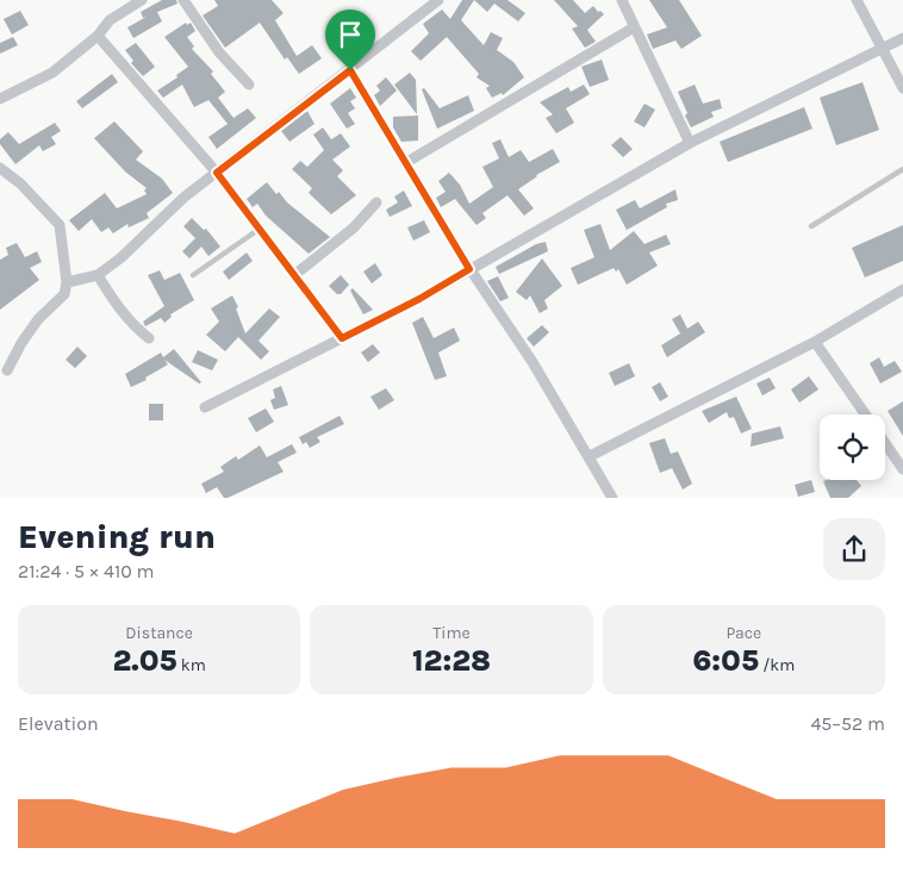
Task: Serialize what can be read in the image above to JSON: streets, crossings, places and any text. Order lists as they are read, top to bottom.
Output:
{
  "page": {
    "heading": ["Evening run", "21:24 · 5 × 410 m"],
    "stats": [
      ["Distance", "2.05 km"],
      ["Time", "12:28"],
      ["Pace", "6:05 /km"]
    ],
    "chart": ["Elevation", "45–52 m"]
  }
}
